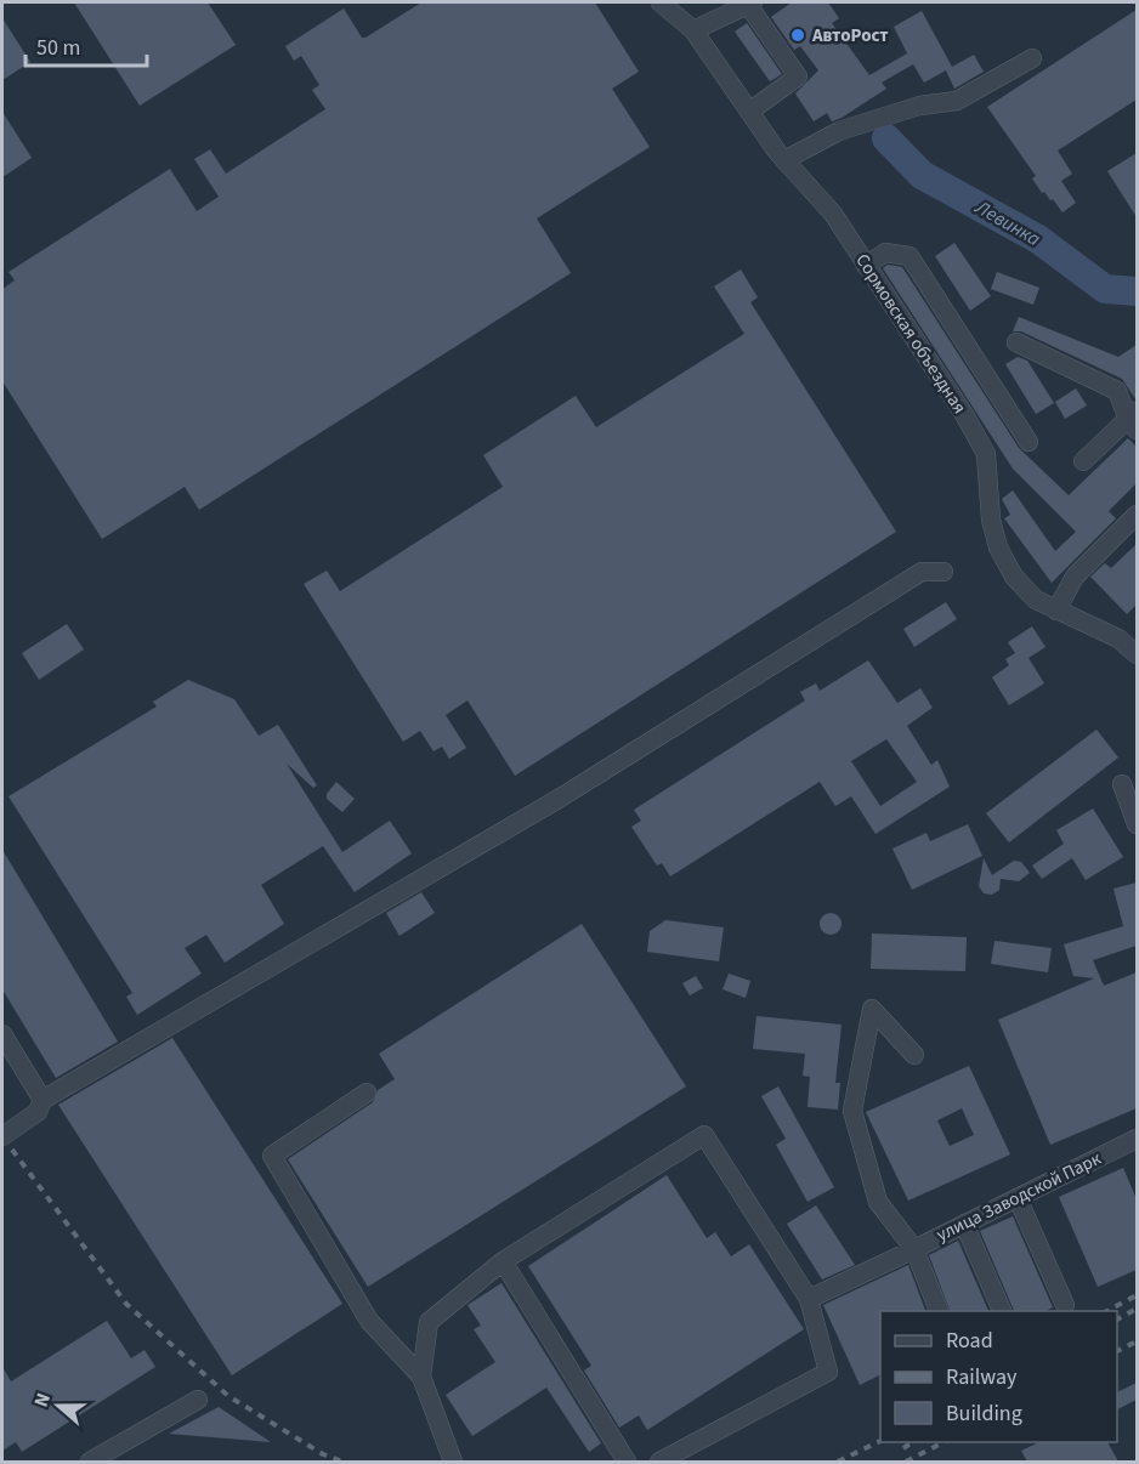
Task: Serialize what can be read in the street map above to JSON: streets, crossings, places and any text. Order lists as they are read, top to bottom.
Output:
{
  "streets": {
    "street": ["Сормовская объездная", "улица Заводской Парк"]
  },
  "water": ["Левинка"],
  "places": ["АвтоРост"],
  "legend": ["Road", "Railway", "Building"],
  "scale_bar": "50 m",
  "north": "left"
}
